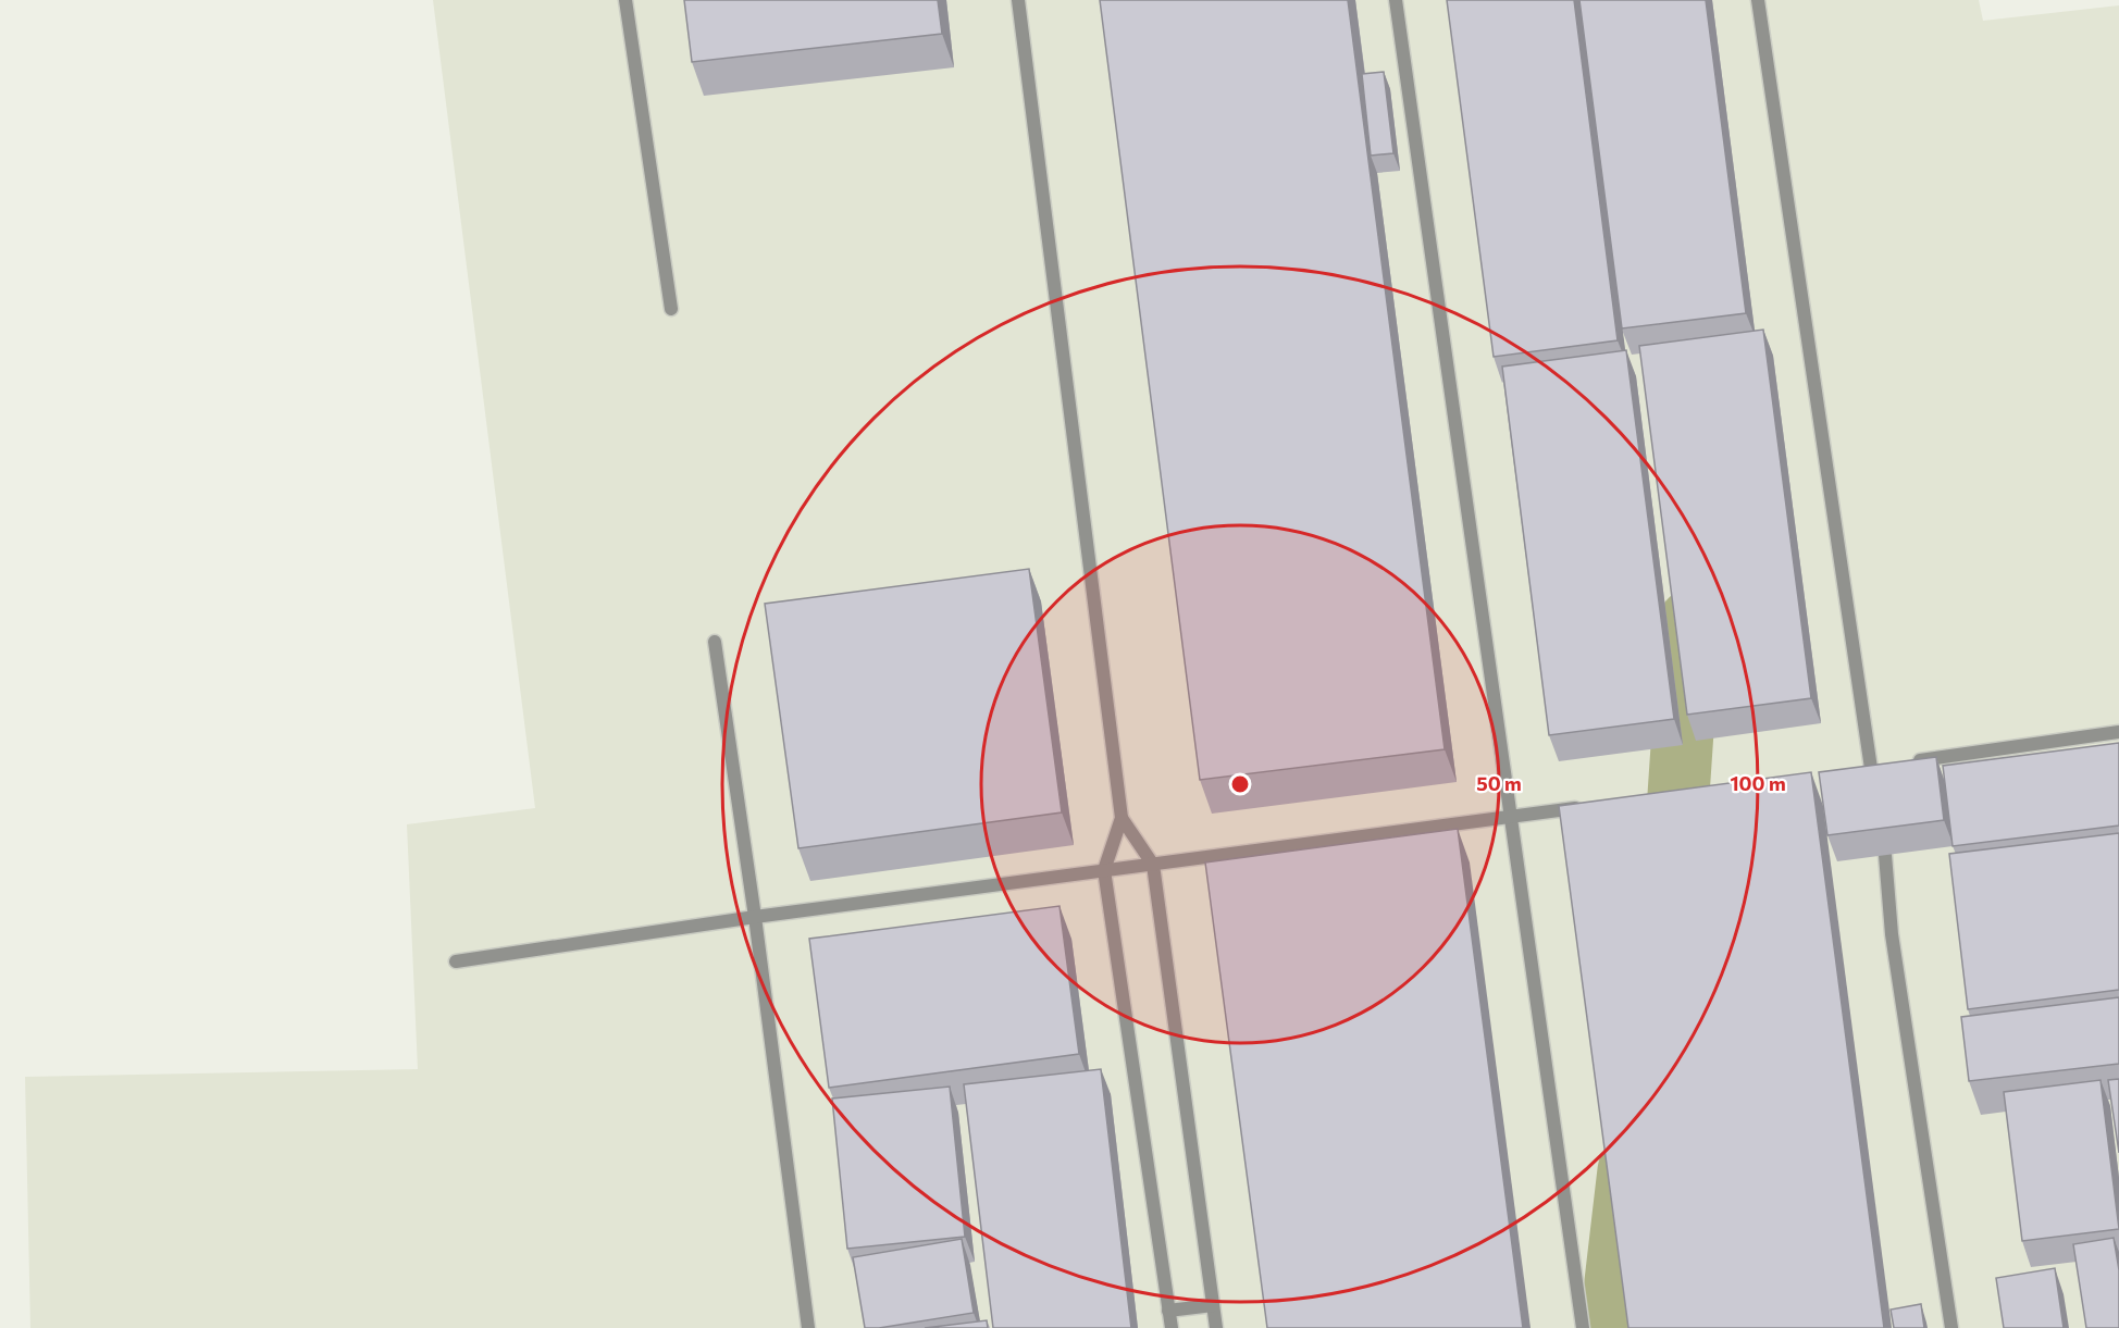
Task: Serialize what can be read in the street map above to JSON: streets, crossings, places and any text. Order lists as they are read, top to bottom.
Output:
{
  "rings": ["50 m", "100 m"]
}
